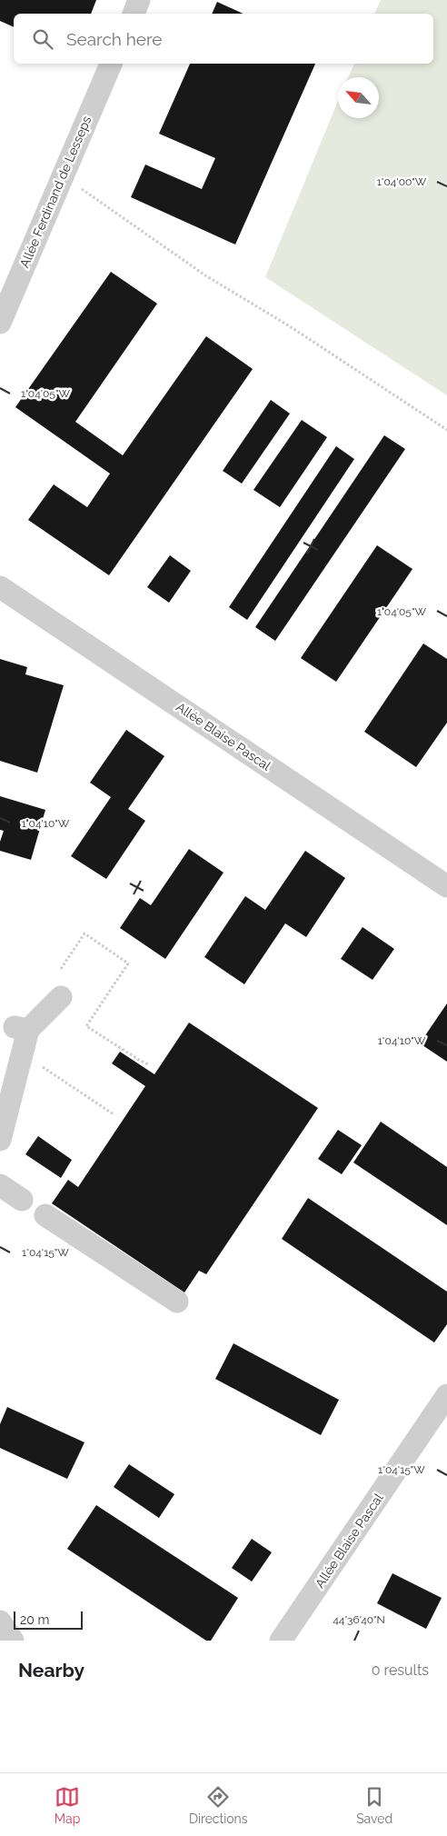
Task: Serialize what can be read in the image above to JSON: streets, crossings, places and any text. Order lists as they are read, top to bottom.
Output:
{
  "streets": {
    "street": ["Allée Ferdinand de Lesseps", "Allée Blaise Pascal"]
  },
  "scale_bar": "20 m",
  "north": "top left",
  "page": {
    "search": "Search here",
    "scale": "20 m",
    "heading": ["Nearby", "0 results"],
    "nav": ["Map", "Directions", "Saved"]
  },
  "coordinates": [
    "1°04'00\"W",
    "1°04'05\"W",
    "1°04'10\"W",
    "1°04'15\"W",
    "44°36'40\"N"
  ]
}
